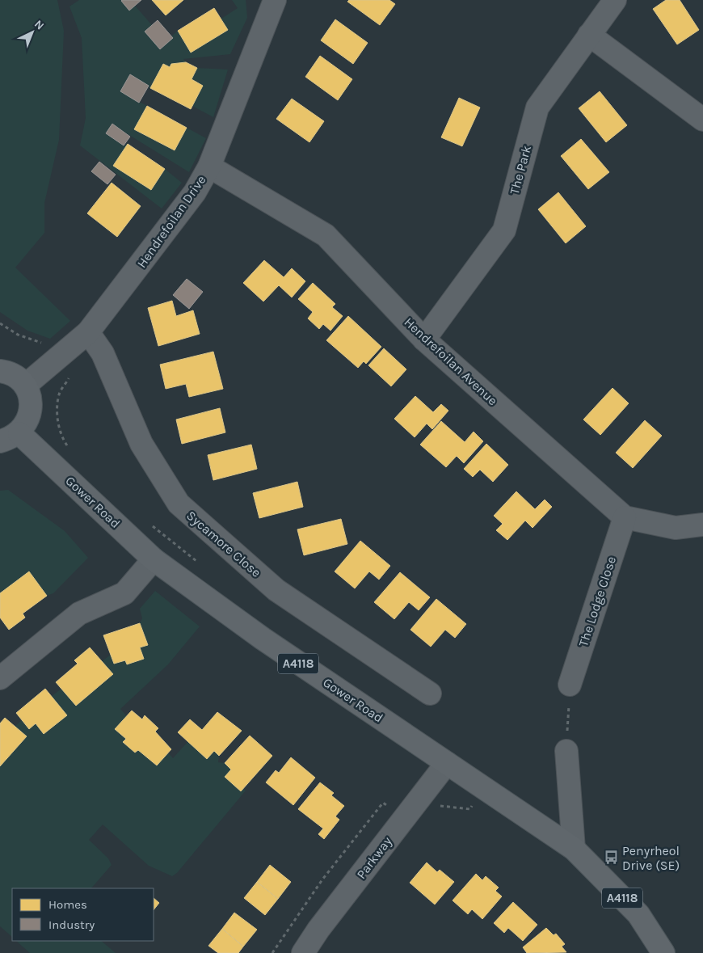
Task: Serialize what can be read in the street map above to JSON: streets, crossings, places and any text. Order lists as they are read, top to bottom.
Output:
{
  "streets": {
    "main road": ["Gower Road", "A4118"],
    "street": [
      "The Park",
      "Hendrefoilan Drive",
      "Hendrefoilan Avenue",
      "Sycamore Close",
      "The Lodge Close",
      "Parkway"
    ]
  },
  "crossings": [
    ["The Park", "Hendrefoilan Avenue"],
    ["Hendrefoilan Drive", "Hendrefoilan Avenue"],
    ["Hendrefoilan Drive", "Sycamore Close"],
    ["Hendrefoilan Avenue", "The Lodge Close"],
    ["Gower Road", "Parkway"]
  ],
  "places": {
    "bus stop": ["Penyrheol Drive (SE)"]
  },
  "legend": ["Homes", "Industry"],
  "north": "top right"
}
